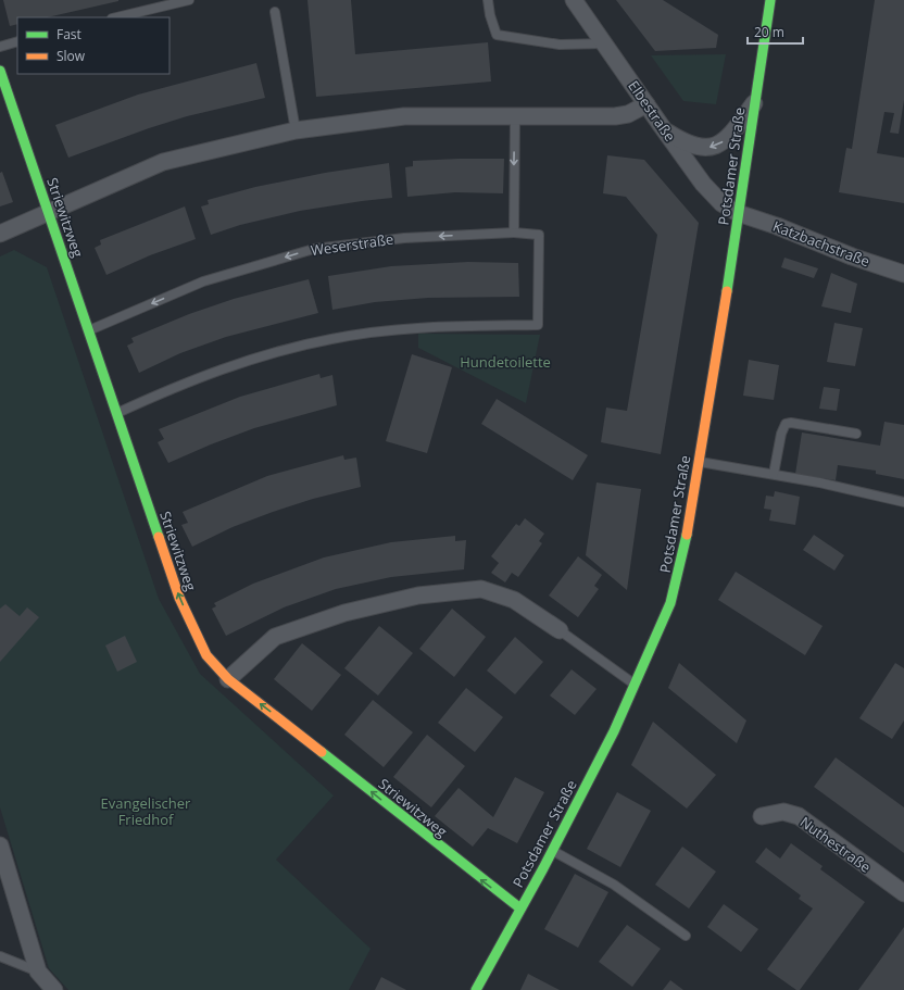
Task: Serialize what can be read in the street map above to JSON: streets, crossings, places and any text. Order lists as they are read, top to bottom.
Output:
{
  "streets": {
    "street": [
      "Elbestraße",
      "Potsdamer Straße",
      "Striewitzweg",
      "Katzbachstraße",
      "Nuthestraße"
    ],
    "lane": ["Weserstraße"]
  },
  "crossings": [
    ["Elbestraße", "Potsdamer Straße"],
    ["Elbestraße", "Katzbachstraße"],
    ["Potsdamer Straße", "Striewitzweg"],
    ["Potsdamer Straße", "Katzbachstraße"],
    ["Striewitzweg", "Weserstraße"]
  ],
  "one_way": ["Striewitzweg", "Weserstraße"],
  "parks": ["Hundetoilette", "Evangelischer Friedhof"],
  "legend": ["Fast", "Slow"],
  "scale_bar": "20 m"
}
